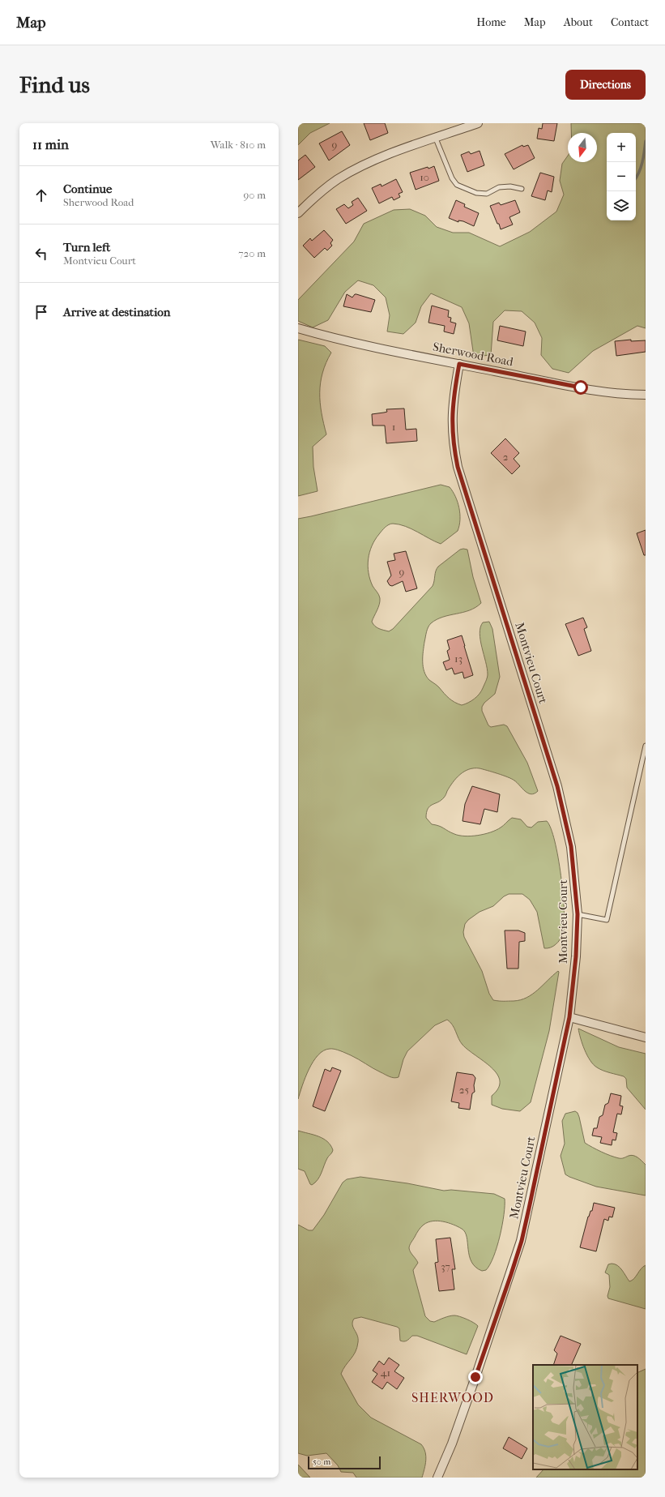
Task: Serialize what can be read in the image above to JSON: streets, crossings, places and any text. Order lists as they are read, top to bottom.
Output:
{
  "streets": {
    "street": ["Sherwood Road", "Montvieu Court"]
  },
  "crossings": [
    ["Sherwood Road", "Montvieu Court"]
  ],
  "districts": ["SHERWOOD"],
  "house_numbers": [
    "9",
    "10",
    "1",
    "2",
    "9",
    "13",
    "25",
    "37",
    "41"
  ],
  "scale_bar": "50 m",
  "north": "bottom",
  "page": {
    "header": "Map",
    "nav": [
      "Home",
      "Map",
      "About",
      "Contact"
    ],
    "buttons": "Directions",
    "title": "Find us",
    "heading": ["11 min", "Walk · 810 m"],
    "map_buttons": ["+", "−"],
    "list": [
      ["Continue", "Sherwood Road", "90 m"],
      ["Turn left", "Montvieu Court", "720 m"],
      "Arrive at destination"
    ],
    "scale": "50 m"
  }
}
